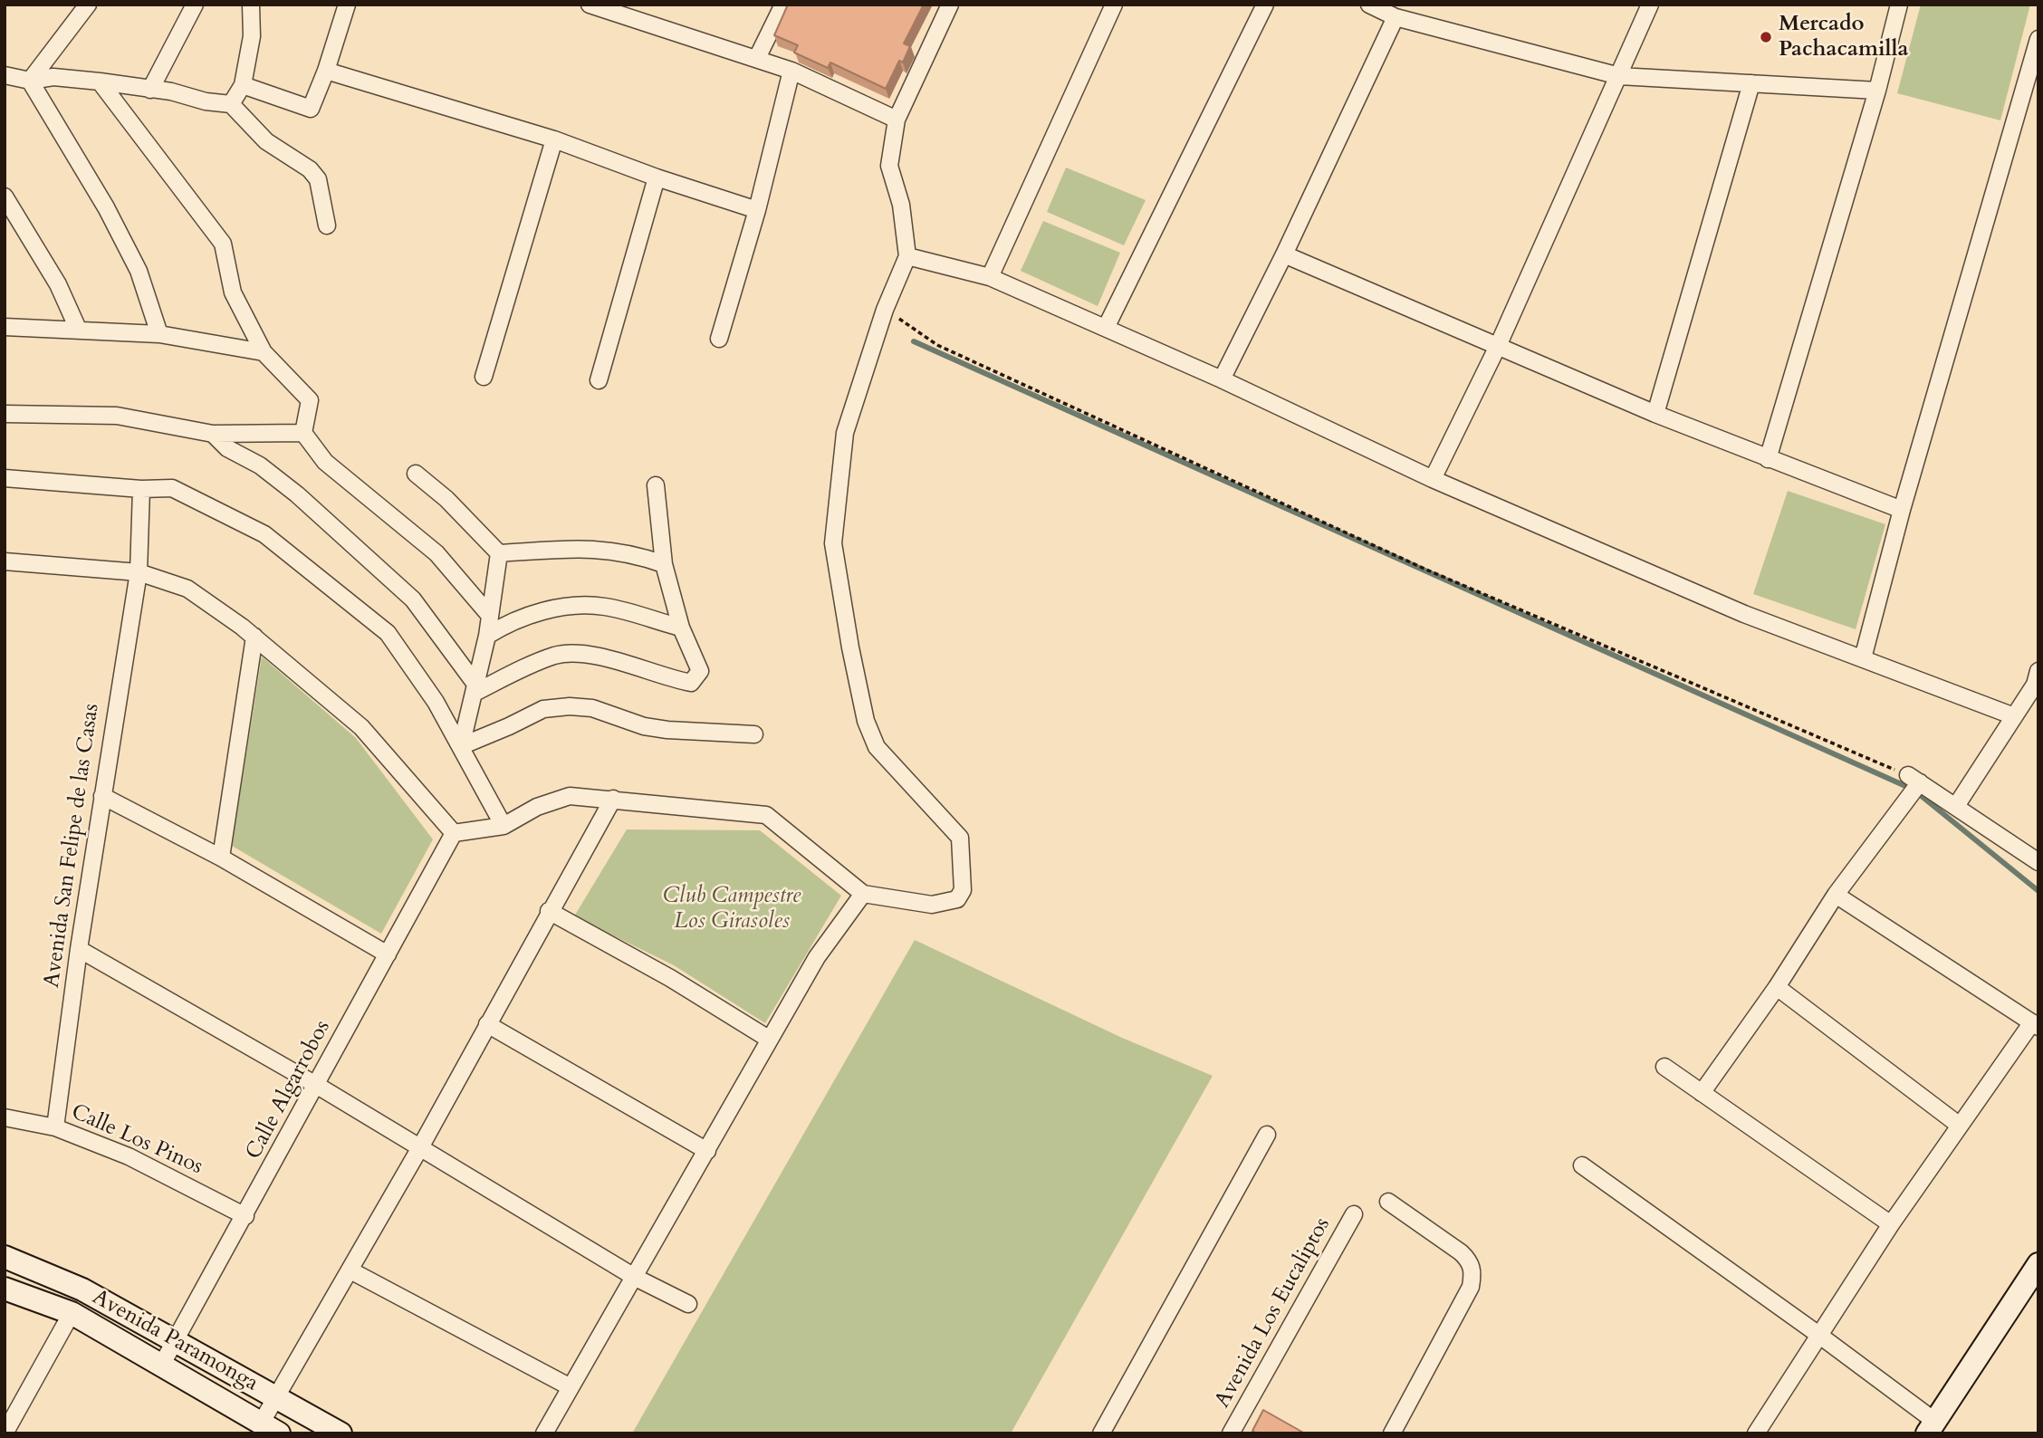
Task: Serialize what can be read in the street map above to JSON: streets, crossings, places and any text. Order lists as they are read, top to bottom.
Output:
{
  "streets": {
    "street": [
      "Avenida San Felipe de las Casas",
      "Calle Algarrobos",
      "Calle Los Pinos",
      "Avenida Los Eucaliptos",
      "Avenida Paramonga"
    ]
  },
  "crossings": [
    ["Avenida San Felipe de las Casas", "Calle Los Pinos"],
    ["Calle Algarrobos", "Calle Los Pinos"],
    ["Calle Algarrobos", "Avenida Paramonga"]
  ],
  "parks": ["Club Campestre Los Girasoles"],
  "places": ["Mercado Pachacamilla"]
}
